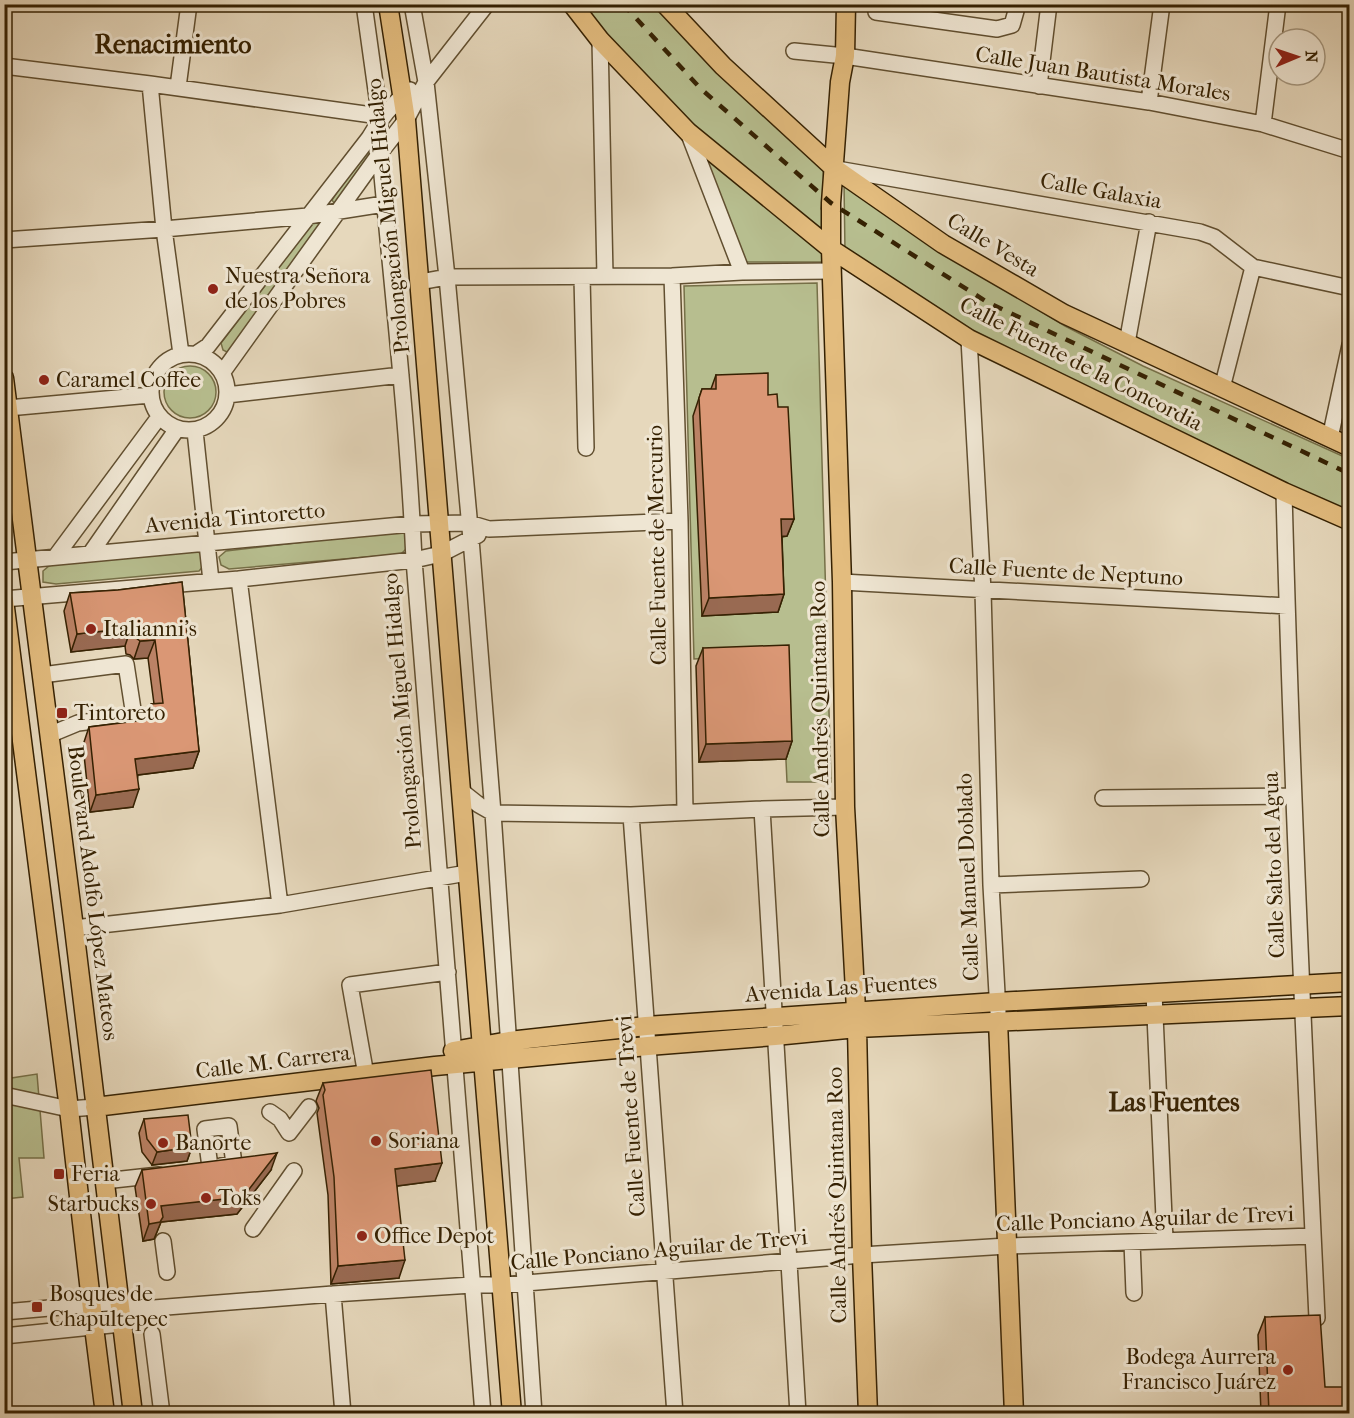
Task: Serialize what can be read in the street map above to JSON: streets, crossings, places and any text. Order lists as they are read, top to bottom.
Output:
{
  "streets": {
    "main road": [
      "Prolongación Miguel Hidalgo",
      "Calle Vesta",
      "Calle Fuente de la Concordia",
      "Calle Andrés Quintana Roo",
      "Calle Manuel Doblado",
      "Boulevard Adolfo López Mateos",
      "Avenida Las Fuentes",
      "Calle M. Carrera"
    ],
    "street": [
      "Calle Juan Bautista Morales",
      "Calle Galaxia",
      "Avenida Tintoretto",
      "Calle Fuente de Mercurio",
      "Calle Fuente de Neptuno",
      "Calle Salto del Agua",
      "Calle Fuente de Trevi",
      "Calle Ponciano Aguilar de Trevi"
    ]
  },
  "crossings": [
    ["Calle Juan Bautista Morales", "Calle Andrés Quintana Roo"],
    ["Calle Galaxia", "Calle Vesta"],
    ["Calle Galaxia", "Calle Andrés Quintana Roo"],
    ["Prolongación Miguel Hidalgo", "Avenida Tintoretto"],
    ["Prolongación Miguel Hidalgo", "Avenida Las Fuentes"],
    ["Prolongación Miguel Hidalgo", "Calle M. Carrera"],
    ["Prolongación Miguel Hidalgo", "Calle Ponciano Aguilar de Trevi"],
    ["Calle Vesta", "Calle Andrés Quintana Roo"],
    ["Calle Fuente de la Concordia", "Calle Andrés Quintana Roo"],
    ["Calle Fuente de la Concordia", "Calle Salto del Agua"],
    ["Calle Fuente de la Concordia", "Calle Manuel Doblado"],
    ["Avenida Tintoretto", "Boulevard Adolfo López Mateos"],
    ["Calle Fuente de Neptuno", "Calle Andrés Quintana Roo"],
    ["Calle Fuente de Neptuno", "Calle Salto del Agua"],
    ["Calle Fuente de Neptuno", "Calle Manuel Doblado"],
    ["Calle Andrés Quintana Roo", "Avenida Las Fuentes"],
    ["Calle Andrés Quintana Roo", "Calle Ponciano Aguilar de Trevi"],
    ["Calle Salto del Agua", "Avenida Las Fuentes"],
    ["Calle Salto del Agua", "Calle Ponciano Aguilar de Trevi"],
    ["Calle Manuel Doblado", "Avenida Las Fuentes"],
    ["Calle Manuel Doblado", "Calle Ponciano Aguilar de Trevi"],
    ["Boulevard Adolfo López Mateos", "Calle M. Carrera"],
    ["Boulevard Adolfo López Mateos", "Calle Ponciano Aguilar de Trevi"],
    ["Avenida Las Fuentes", "Calle M. Carrera"],
    ["Avenida Las Fuentes", "Calle Fuente de Trevi"],
    ["Calle Fuente de Trevi", "Calle Ponciano Aguilar de Trevi"]
  ],
  "districts": ["Renacimiento", "Las Fuentes"],
  "places": {
    "other": [
      "Nuestra Señora de los Pobres",
      "Caramel Coffee",
      "Italianni's",
      "Soriana",
      "Banorte",
      "Toks",
      "Starbucks",
      "Office Depot",
      "Bodega Aurrera Francisco Juárez"
    ],
    "transit": ["Tintoreto", "Feria", "Bosques de Chapultepec"]
  },
  "north": "right"
}
